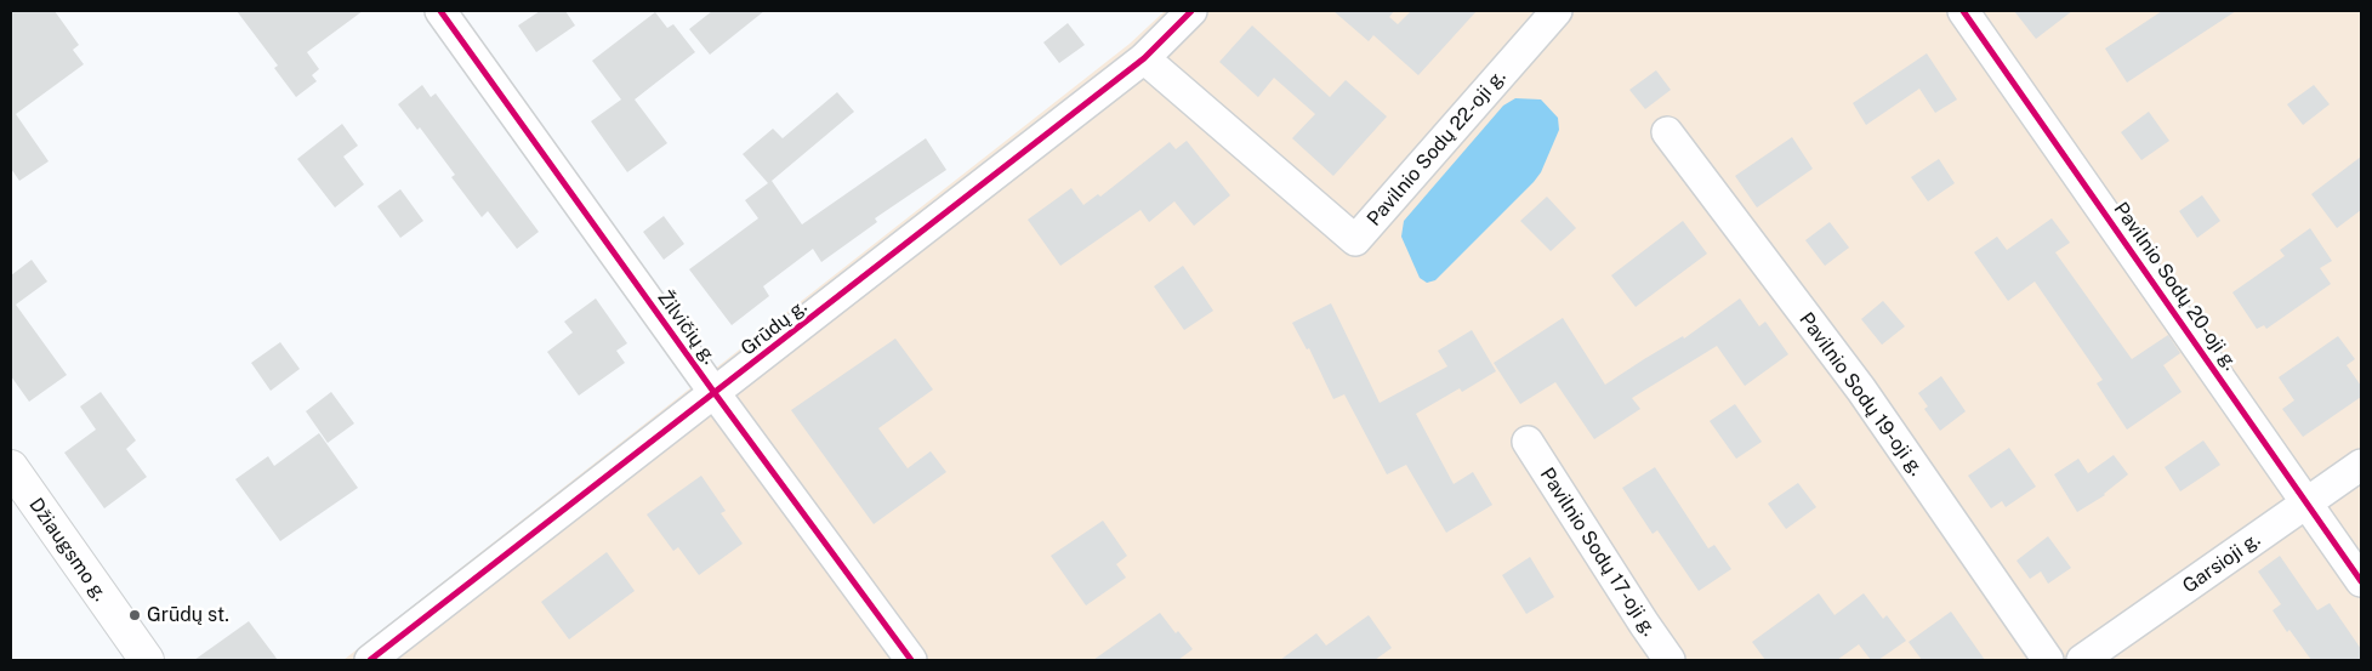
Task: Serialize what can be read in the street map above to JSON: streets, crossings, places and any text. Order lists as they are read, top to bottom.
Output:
{
  "streets": {
    "street": [
      "Pavilnio Sodų 22-oji g.",
      "Pavilnio Sodų 20-oji g.",
      "Žilvičių g.",
      "Grūdų g.",
      "Pavilnio Sodų 19-oji g.",
      "Džiaugsmo g.",
      "Pavilnio Sodų 17-oji g.",
      "Garsioji g."
    ]
  },
  "crossings": [
    ["Pavilnio Sodų 22-oji g.", "Grūdų g."],
    ["Pavilnio Sodų 20-oji g.", "Garsioji g."],
    ["Žilvičių g.", "Grūdų g."]
  ],
  "places": ["Grūdų st."]
}
